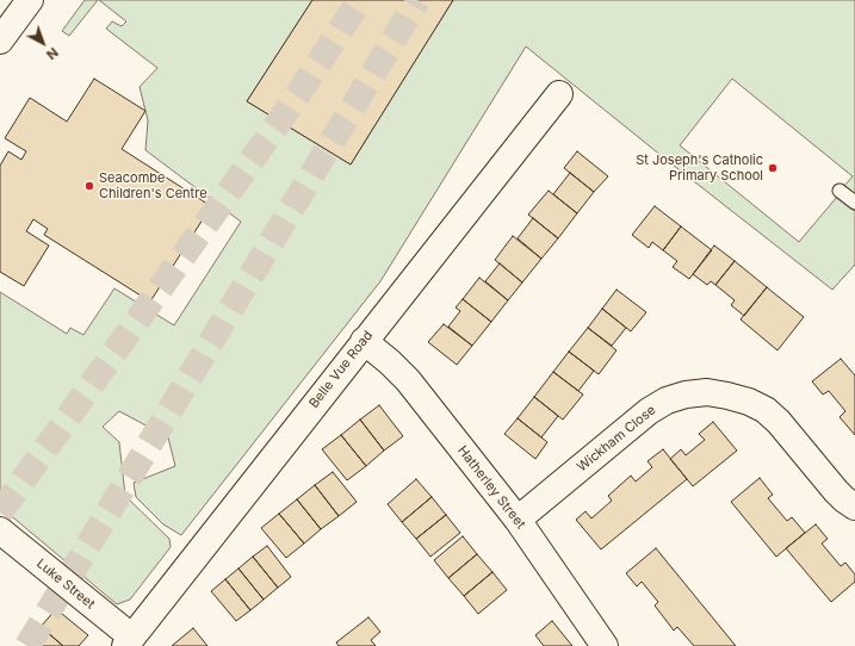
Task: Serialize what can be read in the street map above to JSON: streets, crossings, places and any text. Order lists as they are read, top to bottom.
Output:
{
  "streets": {
    "street": [
      "Belle Vue Road",
      "Wickham Close",
      "Hatherley Street",
      "Luke Street"
    ]
  },
  "crossings": [
    ["Belle Vue Road", "Hatherley Street"],
    ["Belle Vue Road", "Luke Street"],
    ["Wickham Close", "Hatherley Street"]
  ],
  "places": ["St Joseph's Catholic Primary School", "Seacombe Children's Centre"],
  "north": "bottom right"
}
